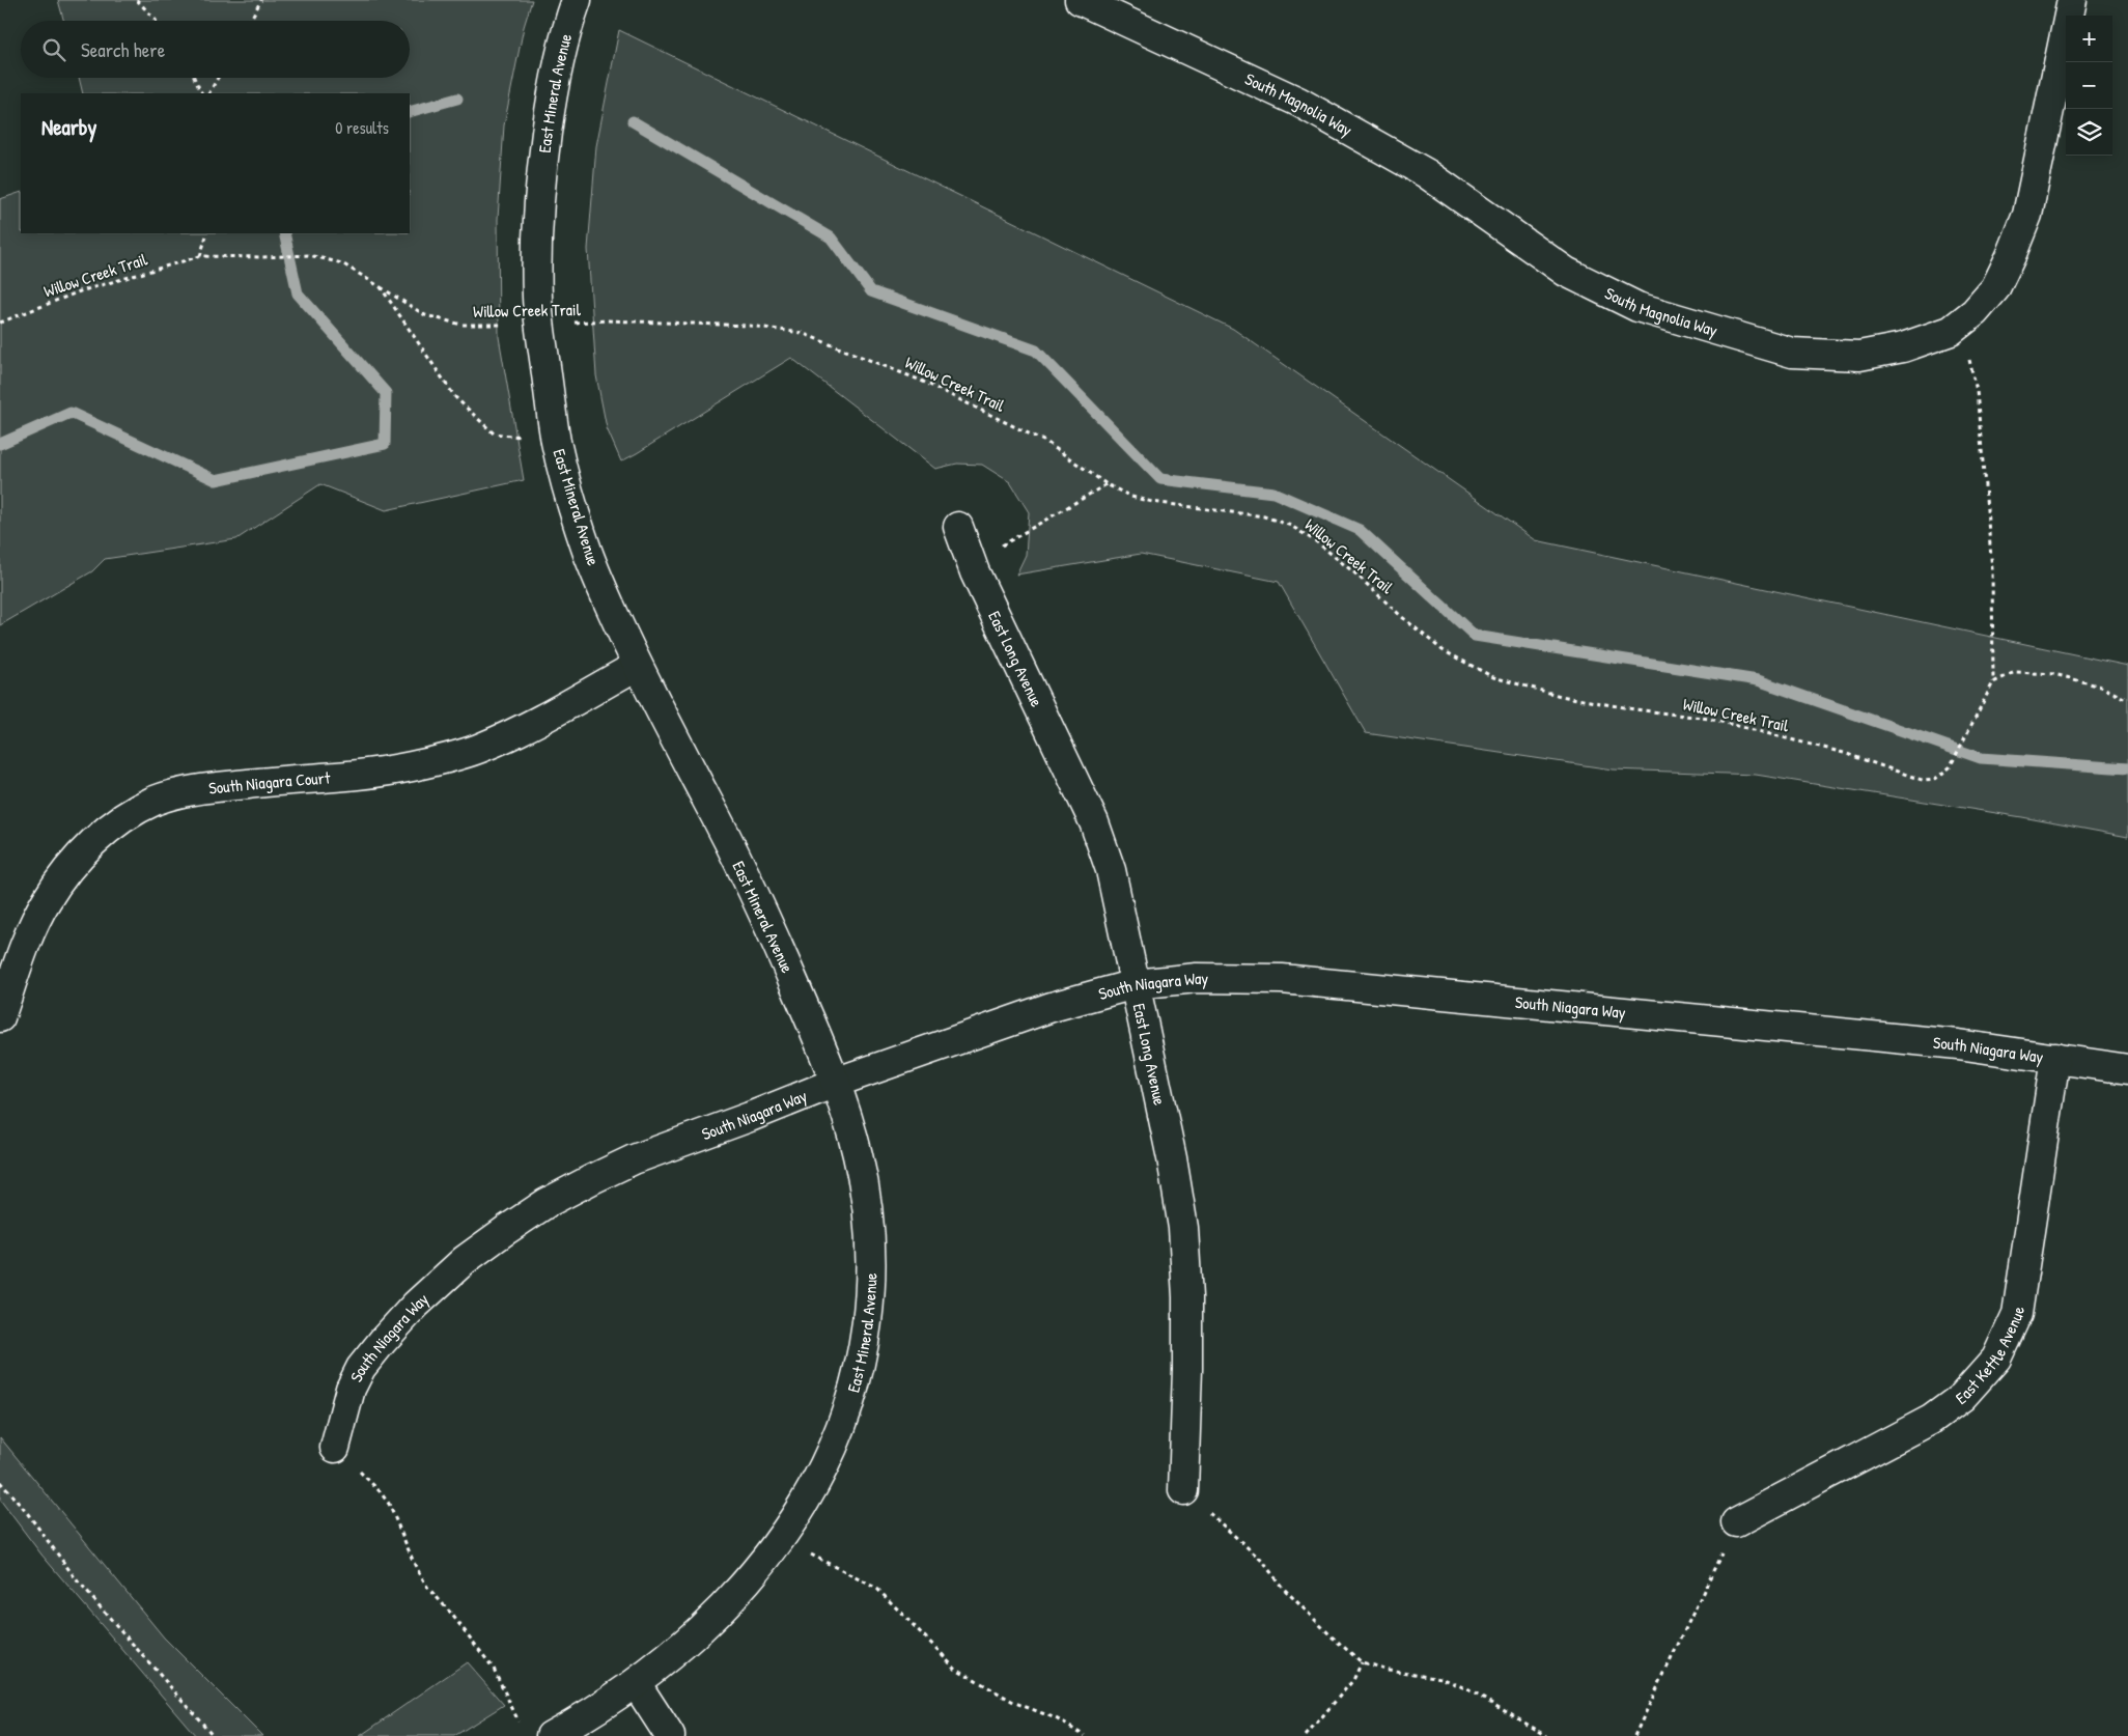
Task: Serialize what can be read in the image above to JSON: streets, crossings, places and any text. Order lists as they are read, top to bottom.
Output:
{
  "streets": {
    "street": [
      "East Mineral Avenue",
      "South Magnolia Way",
      "East Long Avenue",
      "South Niagara Court",
      "South Niagara Way",
      "East Kettle Avenue"
    ],
    "path": ["Willow Creek Trail"]
  },
  "crossings": [
    ["East Mineral Avenue", "Willow Creek Trail"],
    ["East Mineral Avenue", "South Niagara Court"],
    ["East Mineral Avenue", "South Niagara Way"],
    ["East Long Avenue", "South Niagara Way"],
    ["South Niagara Way", "East Kettle Avenue"]
  ],
  "page": {
    "map_buttons": ["+", "−"],
    "search": "Search here",
    "heading": ["Nearby", "0 results"]
  }
}
